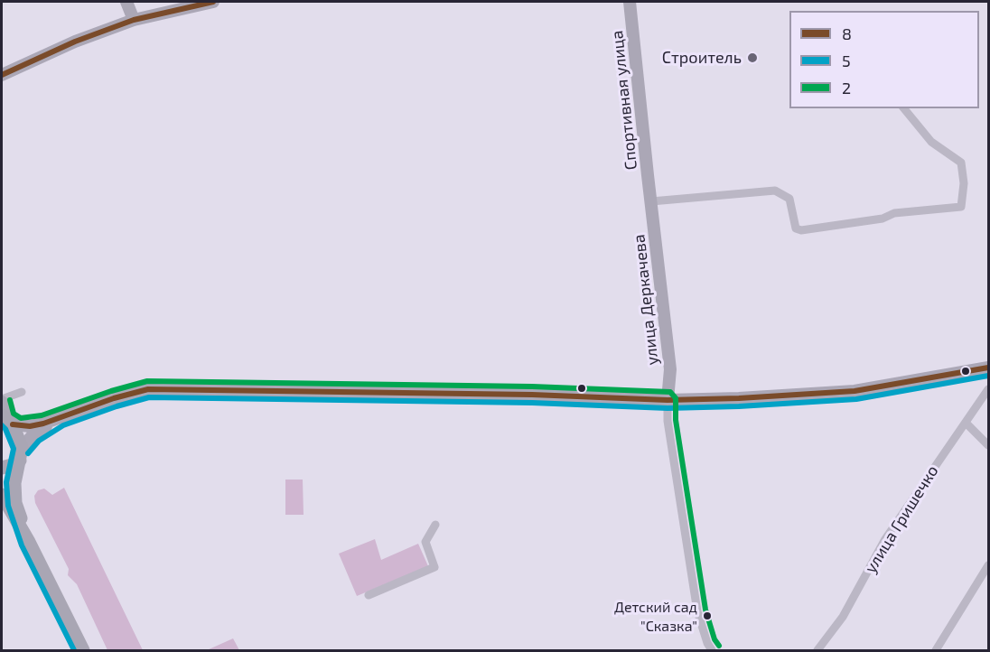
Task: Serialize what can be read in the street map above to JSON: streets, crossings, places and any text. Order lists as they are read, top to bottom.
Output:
{
  "streets": {
    "street": ["Спортивная улица", "улица Деркачева", "улица Гришечко"]
  },
  "crossings": [
    ["Спортивная улица", "улица Деркачева"]
  ],
  "places": ["Строитель", "Детский сад \"Сказка\""],
  "lines": ["transit line 8", "transit line 5", "transit line 2"],
  "legend": ["8", "5", "2"]
}
